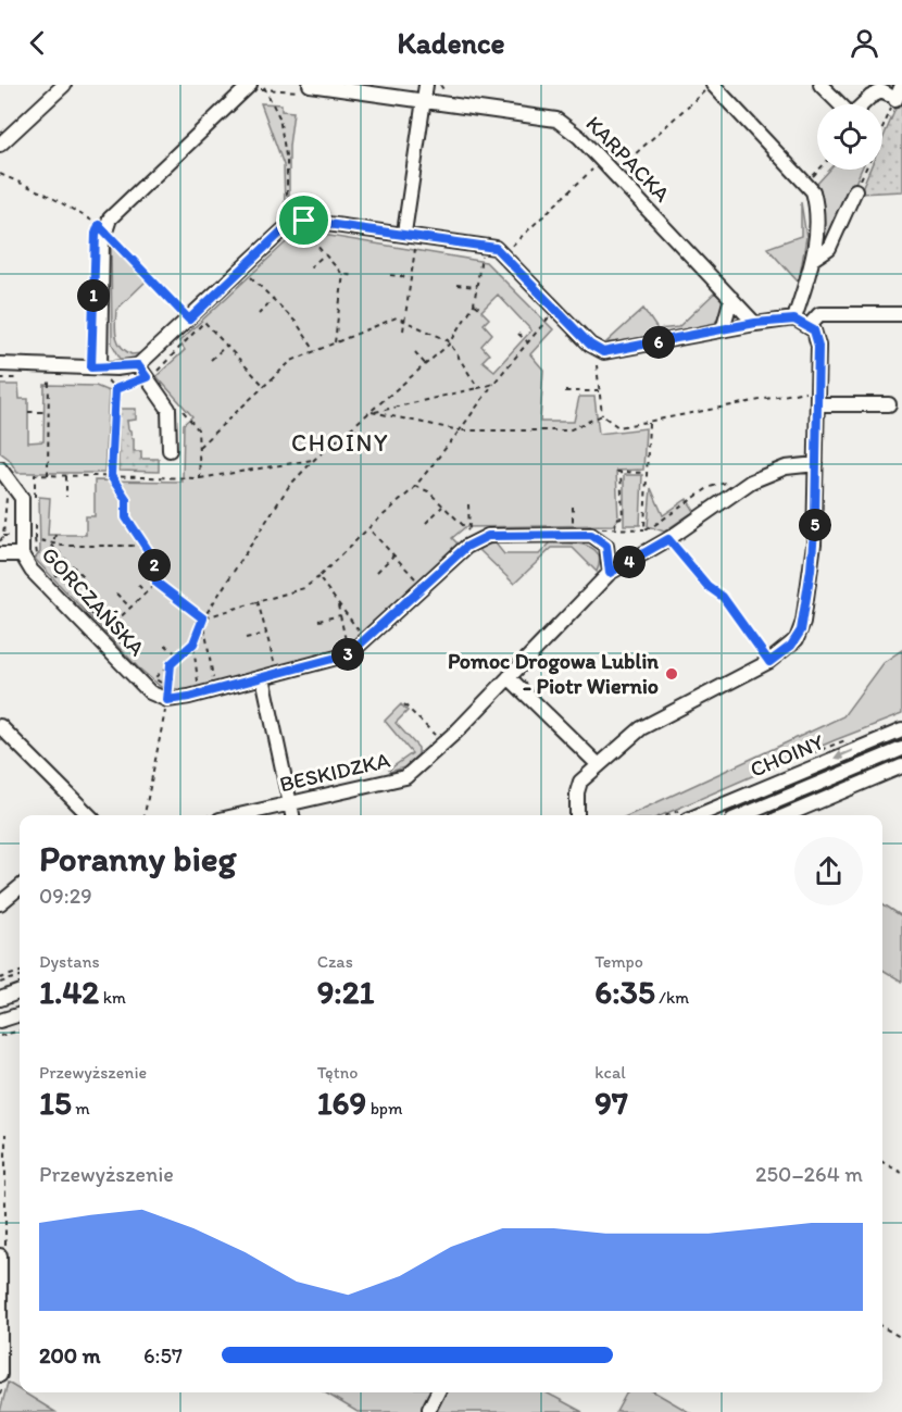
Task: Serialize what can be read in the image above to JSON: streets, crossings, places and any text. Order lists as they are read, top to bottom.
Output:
{
  "streets": {
    "street": [
      "KARPACKA",
      "GORCZAŃSKA",
      "CHOINY",
      "BESKIDZKA"
    ]
  },
  "districts": ["CHOINY"],
  "places": ["Pomoc Drogowa Lublin - Piotr Wiernio"],
  "page": {
    "header": "Kadence",
    "pins": [
      "1",
      "6",
      "5",
      "4",
      "2",
      "3"
    ],
    "heading": ["Poranny bieg", "09:29"],
    "stats": [
      ["Dystans", "1.42 km"],
      ["Czas", "9:21"],
      ["Tempo", "6:35 /km"],
      ["Przewyższenie", "15 m"],
      ["Tętno", "169 bpm"],
      ["kcal", "97"]
    ],
    "chart": ["Przewyższenie", "250–264 m"],
    "list": [
      {
        "name": "200 m",
        "note": "6:57"
      }
    ]
  }
}
